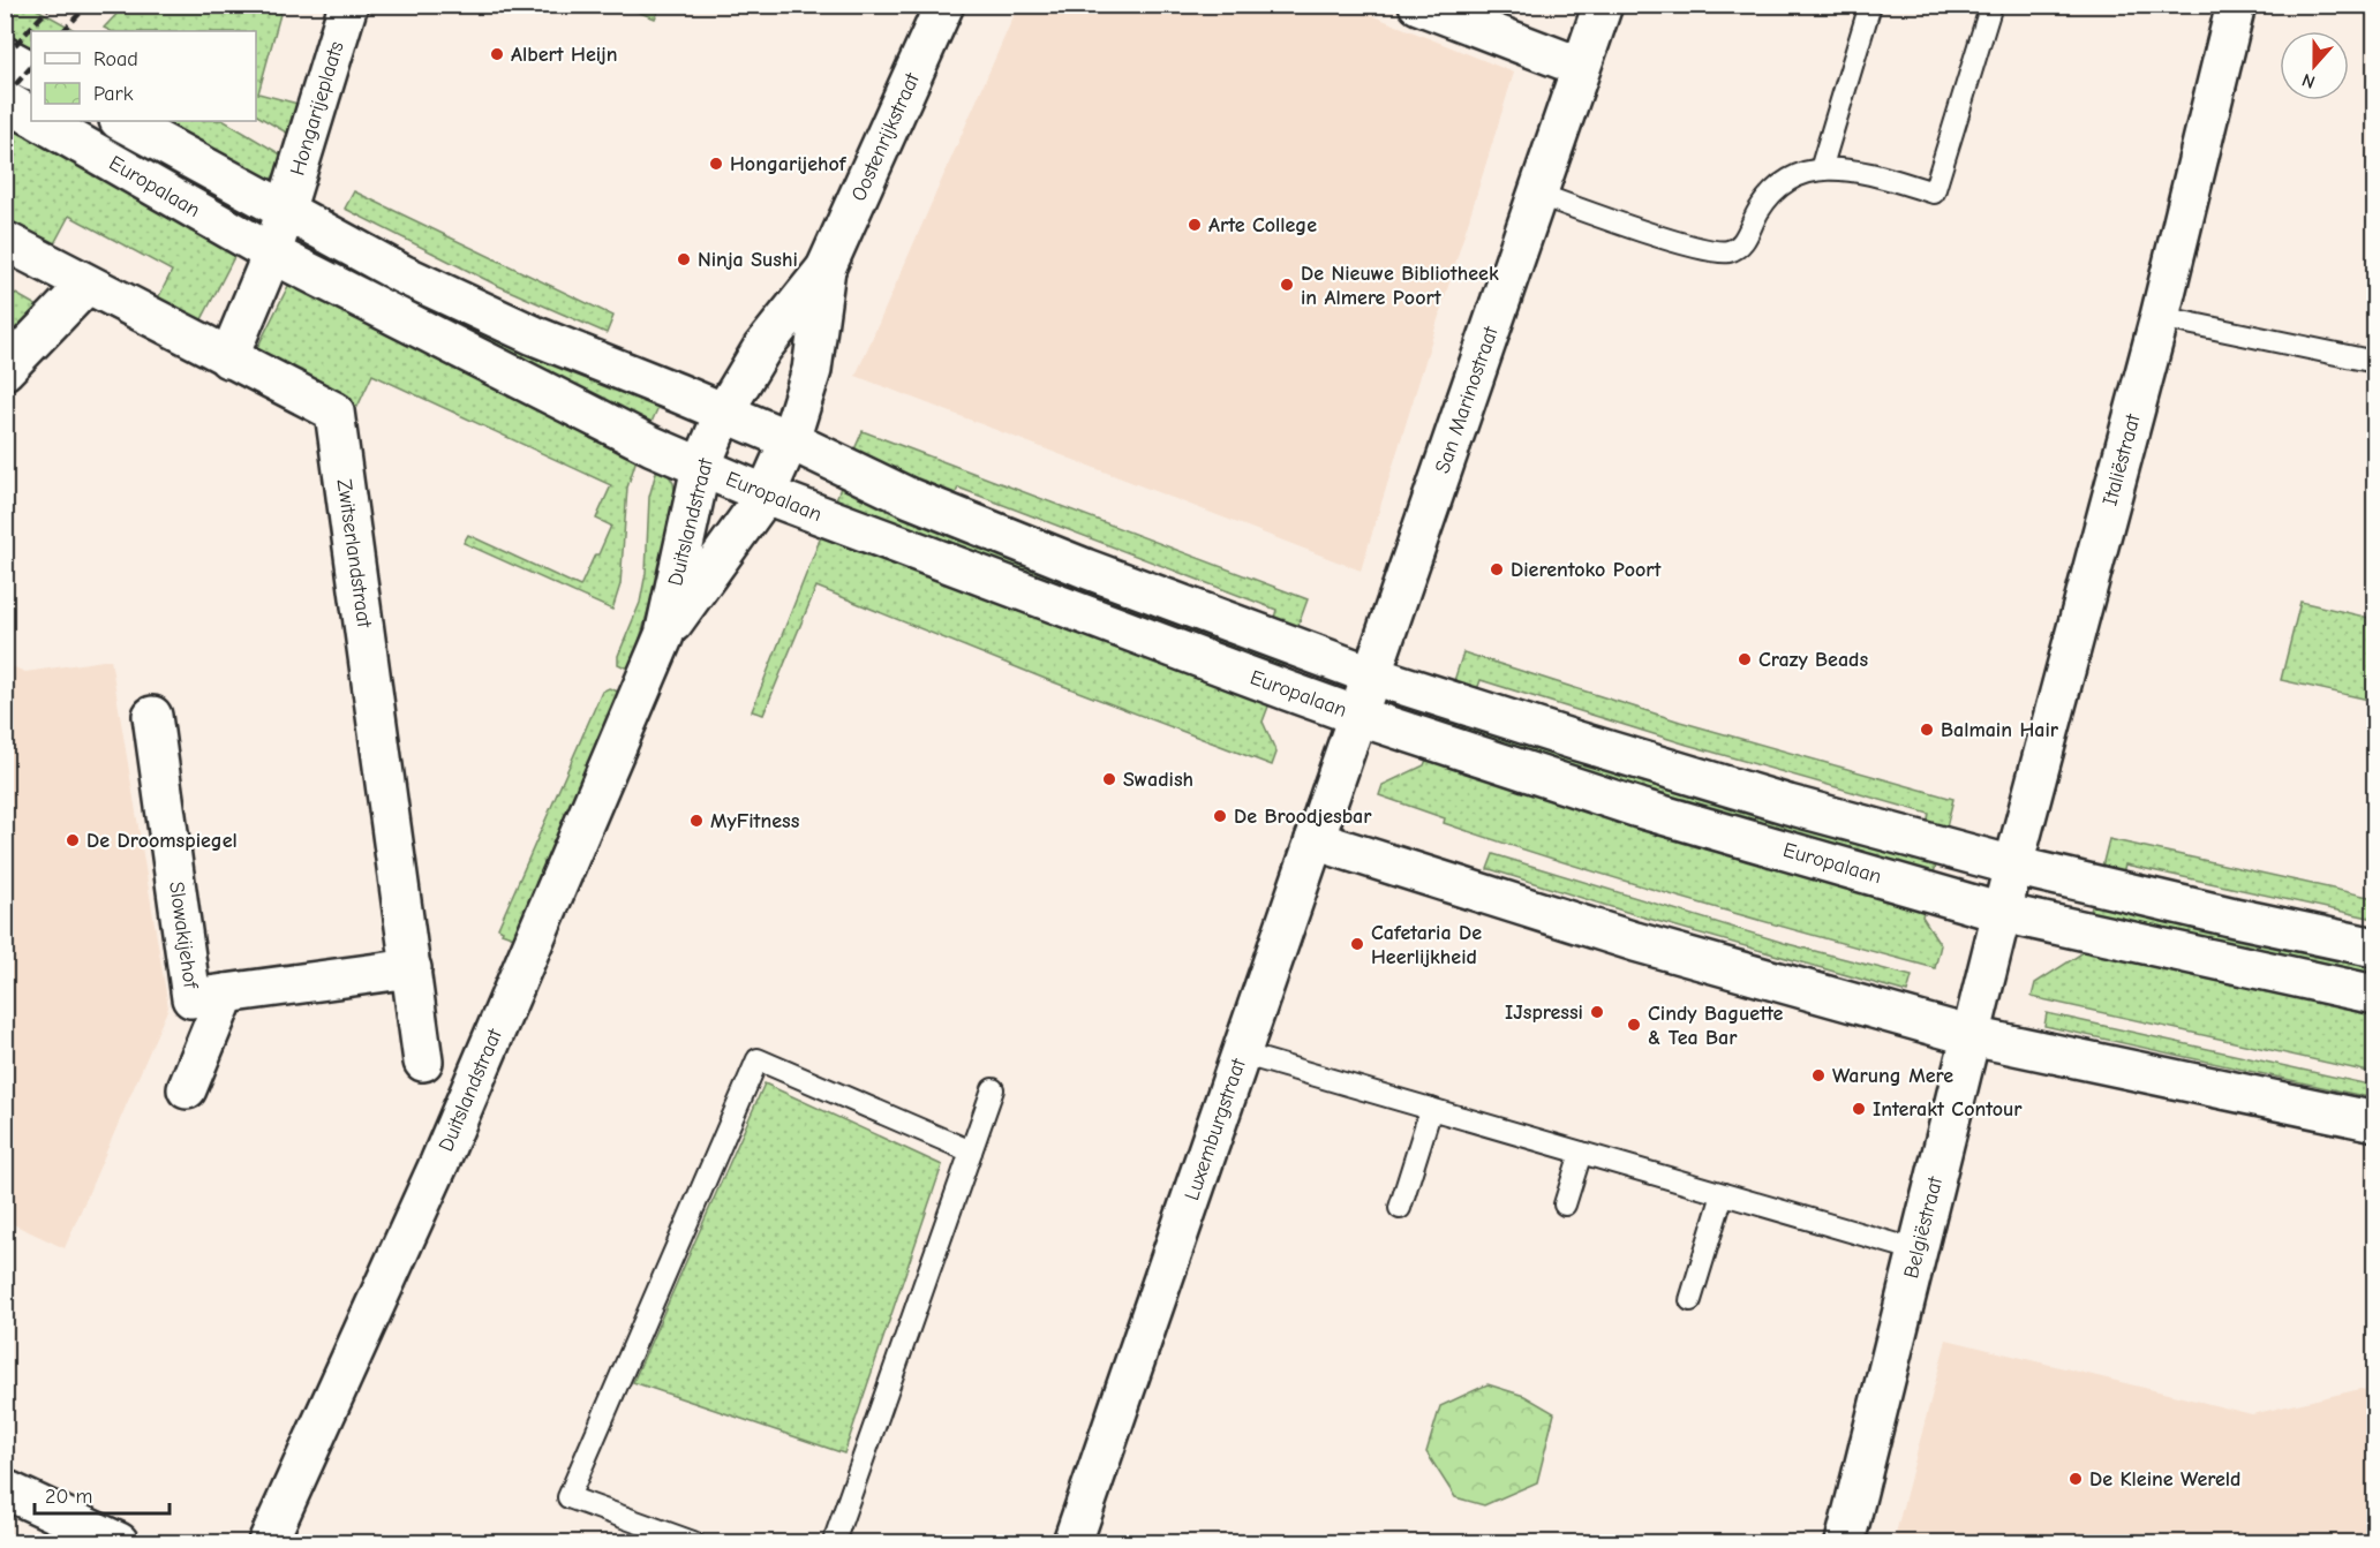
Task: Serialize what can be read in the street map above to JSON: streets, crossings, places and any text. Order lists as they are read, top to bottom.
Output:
{
  "streets": {
    "street": [
      "Hongarijeplaats",
      "Oostenrijkstraat",
      "Europalaan",
      "San Marinostraat",
      "Italiëstraat",
      "Duitslandstraat",
      "Zwitserlandstraat",
      "Slowakijehof",
      "Luxemburgstraat",
      "Belgiëstraat"
    ]
  },
  "crossings": [
    ["Hongarijeplaats", "Europalaan"],
    ["Oostenrijkstraat", "Europalaan"],
    ["Oostenrijkstraat", "Duitslandstraat"],
    ["Europalaan", "San Marinostraat"],
    ["Europalaan", "Italiëstraat"],
    ["Europalaan", "Duitslandstraat"],
    ["Europalaan", "Luxemburgstraat"],
    ["Europalaan", "Belgiëstraat"],
    ["San Marinostraat", "Luxemburgstraat"],
    ["Italiëstraat", "Belgiëstraat"],
    ["Zwitserlandstraat", "Slowakijehof"]
  ],
  "places": [
    "Albert Heijn",
    "Hongarijehof",
    "Arte College",
    "Ninja Sushi",
    "De Nieuwe Bibliotheek in Almere Poort",
    "Dierentoko Poort",
    "Crazy Beads",
    "Balmain Hair",
    "Swadish",
    "De Broodjesbar",
    "MyFitness",
    "De Droomspiegel",
    "Cafetaria De Heerlijkheid",
    "IJspressi",
    "Cindy Baguette & Tea Bar",
    "Warung Mere",
    "Interakt Contour",
    "De Kleine Wereld"
  ],
  "legend": ["Road", "Park"],
  "scale_bar": "20 m",
  "north": "bottom"
}
